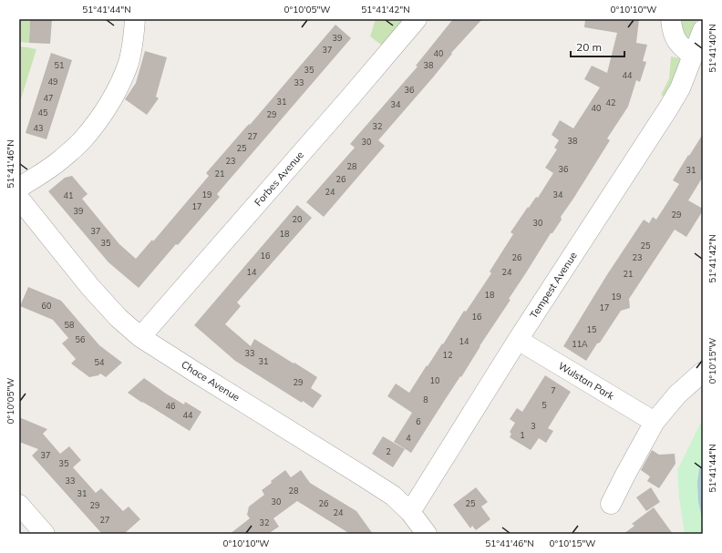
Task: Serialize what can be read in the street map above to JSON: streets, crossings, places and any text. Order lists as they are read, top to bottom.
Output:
{
  "streets": {
    "street": [
      "Forbes Avenue",
      "Tempest Avenue",
      "Chace Avenue",
      "Wulstan Park"
    ]
  },
  "crossings": [
    ["Forbes Avenue", "Chace Avenue"],
    ["Tempest Avenue", "Chace Avenue"],
    ["Tempest Avenue", "Wulstan Park"]
  ],
  "house_numbers": [
    "39",
    "37",
    "40",
    "51",
    "38",
    "35",
    "44",
    "49",
    "33",
    "36",
    "47",
    "31",
    "42",
    "34",
    "40",
    "45",
    "29",
    "32",
    "43",
    "27",
    "38",
    "30",
    "25",
    "23",
    "28",
    "36",
    "31",
    "21",
    "26",
    "24",
    "19",
    "34",
    "41",
    "17",
    "39",
    "29",
    "20",
    "30",
    "37",
    "18",
    "35",
    "25",
    "16",
    "26",
    "23",
    "14",
    "24",
    "21",
    "18",
    "19",
    "60",
    "17",
    "16",
    "58",
    "15",
    "56",
    "14",
    "11A",
    "33",
    "12",
    "31",
    "54",
    "10",
    "29",
    "7",
    "8",
    "5",
    "46",
    "44",
    "6",
    "3",
    "1",
    "4",
    "2",
    "37",
    "35",
    "33",
    "28",
    "31",
    "30",
    "26",
    "25",
    "29",
    "24",
    "27",
    "32"
  ],
  "scale_bar": "20 m",
  "coordinates": [
    "51°41'44\"N",
    "0°10'05\"W",
    "51°41'42\"N",
    "0°10'10\"W",
    "51°41'40\"N",
    "51°41'46\"N",
    "0°10'15\"W"
  ]
}
